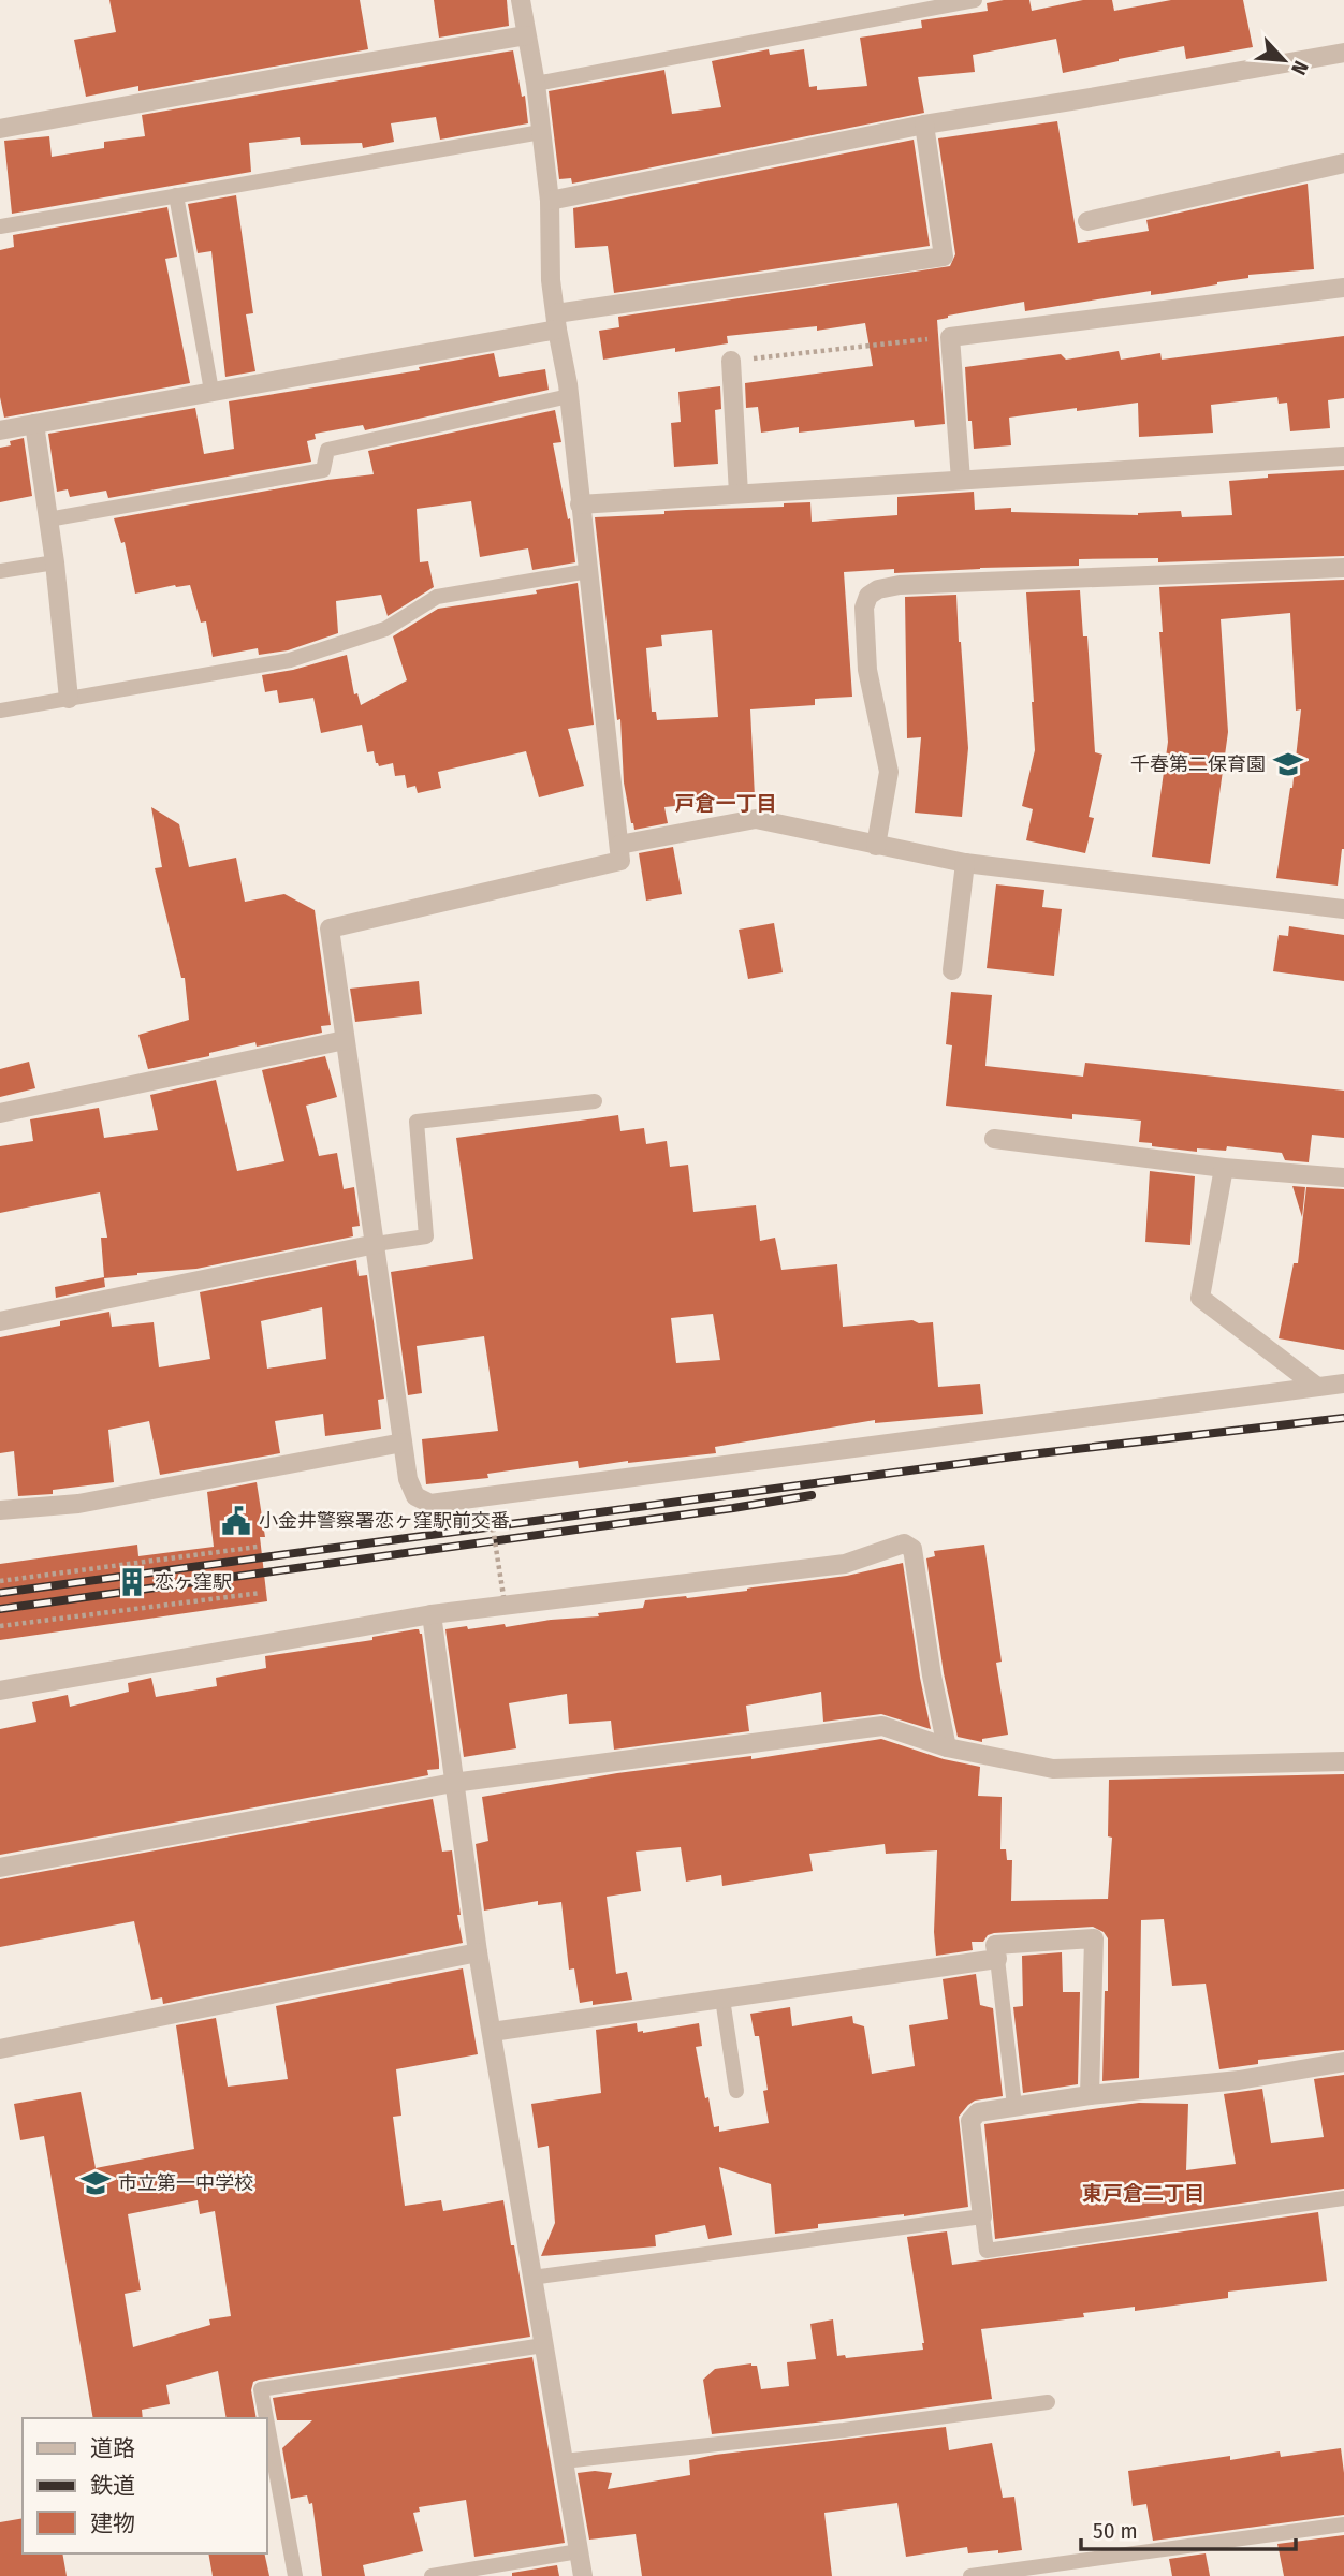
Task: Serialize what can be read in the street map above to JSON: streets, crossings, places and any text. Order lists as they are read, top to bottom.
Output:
{
  "districts": ["戸倉一丁目", "東戸倉二丁目"],
  "places": {
    "school or university": ["千春第二保育園", "市立第一中学校"],
    "public building": ["小金井警察署恋ヶ窪駅前交番"],
    "building": ["恋ヶ窪駅"]
  },
  "legend": ["道路", "鉄道", "建物"],
  "scale_bar": "50 m",
  "north": "bottom right"
}
